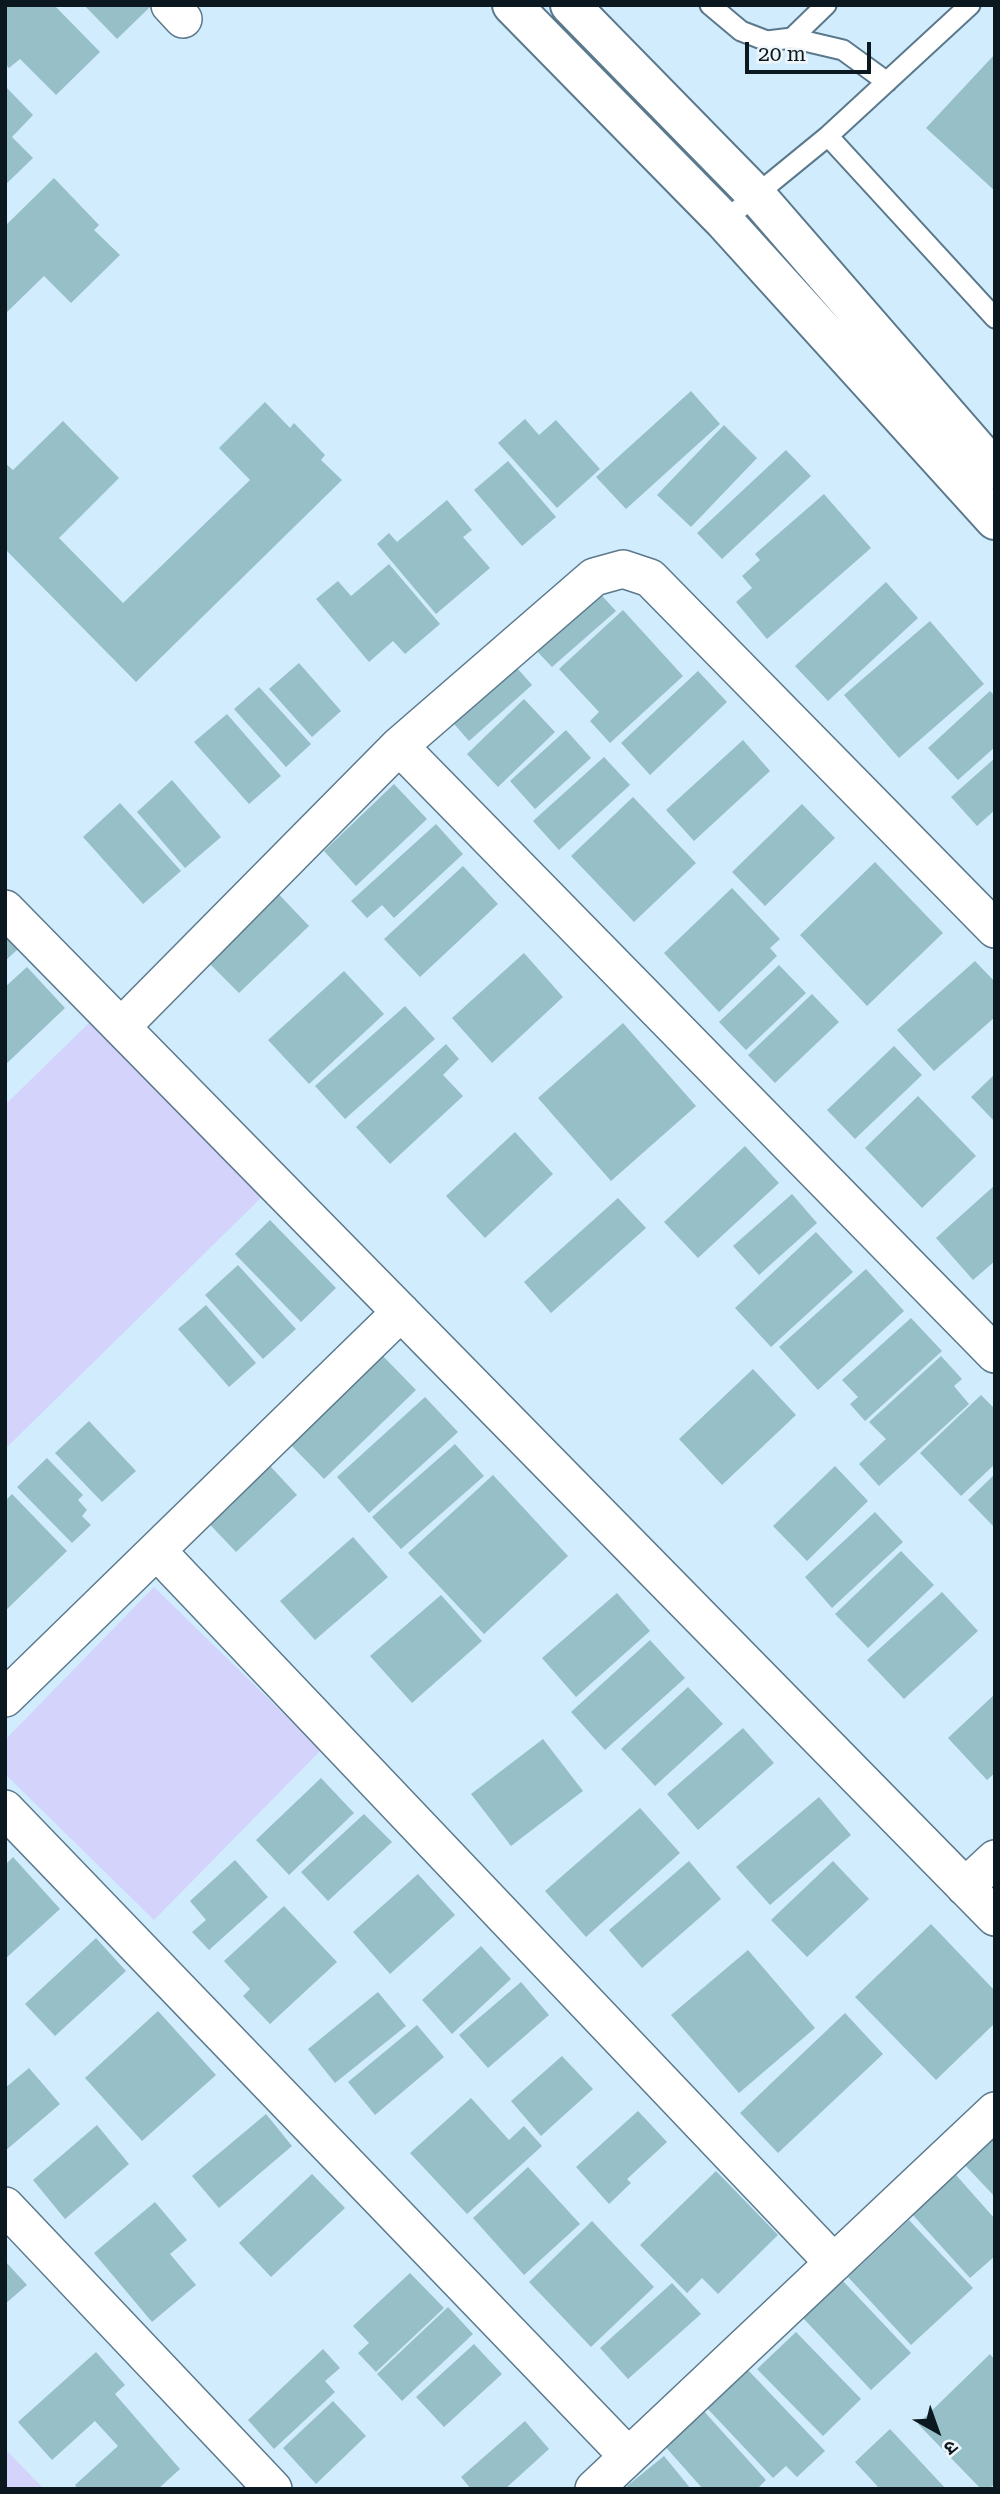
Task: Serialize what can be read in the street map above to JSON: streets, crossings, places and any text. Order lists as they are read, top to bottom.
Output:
{
  "scale_bar": "20 m",
  "north": "bottom right"
}
